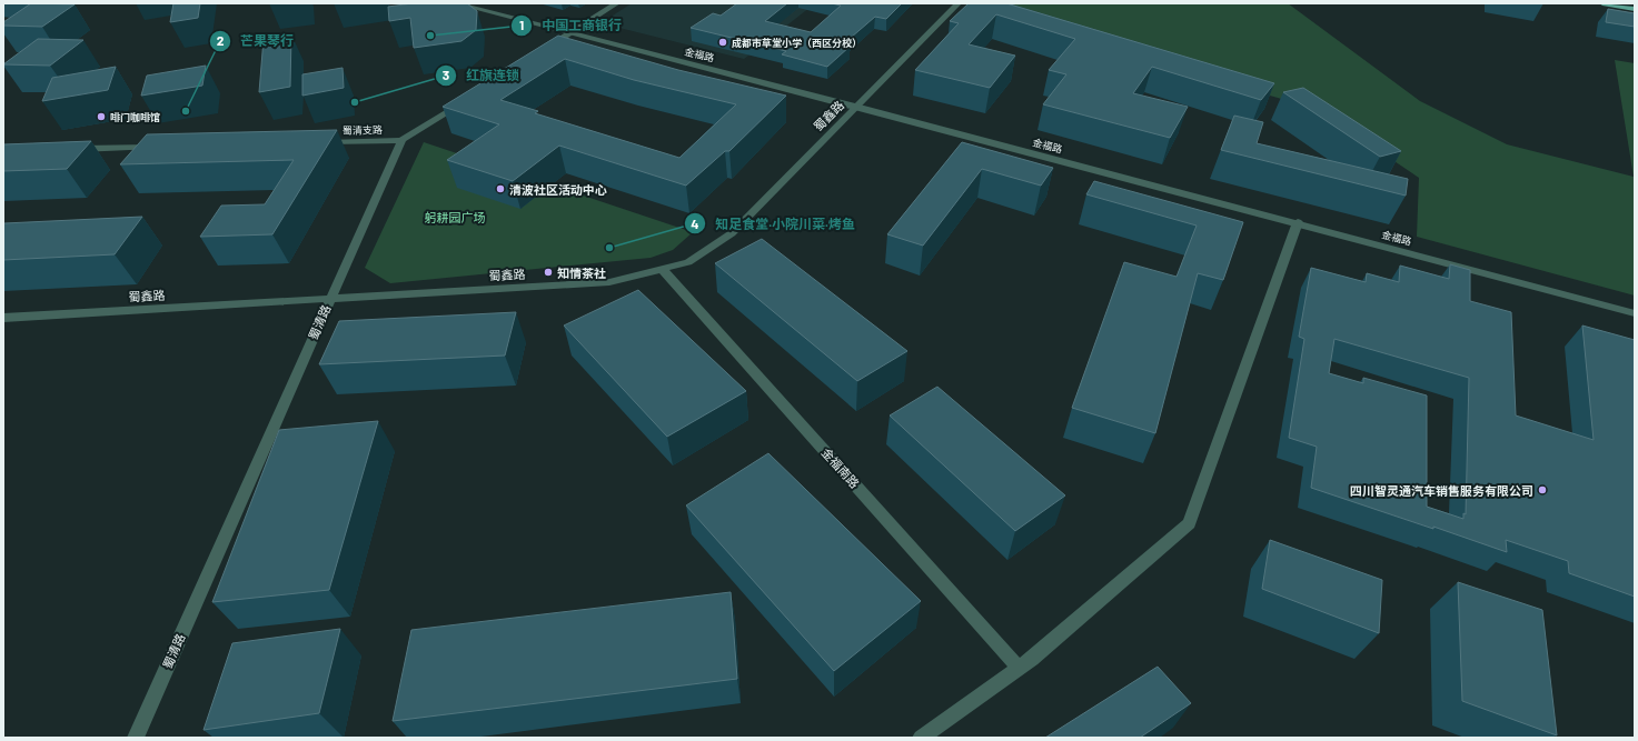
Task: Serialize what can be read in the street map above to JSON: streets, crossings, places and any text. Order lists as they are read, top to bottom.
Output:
{
  "streets": {
    "street": [
      "金福路",
      "蜀鑫路",
      "蜀清支路",
      "蜀清路",
      "金福南路"
    ]
  },
  "crossings": [
    ["金福路", "蜀鑫路"],
    ["蜀鑫路", "蜀清路"],
    ["蜀鑫路", "金福南路"],
    ["蜀清支路", "蜀清路"]
  ],
  "parks": ["躬耕园广场"],
  "places": [
    "中国工商银行",
    "成都市草堂小学（西区分校）",
    "红旗连锁",
    "芒果琴行",
    "啡门咖啡馆",
    "清波社区活动中心",
    "知足食堂·小院川菜·烤鱼",
    "知情茶社",
    "四川智灵通汽车销售服务有限公司"
  ]
}
